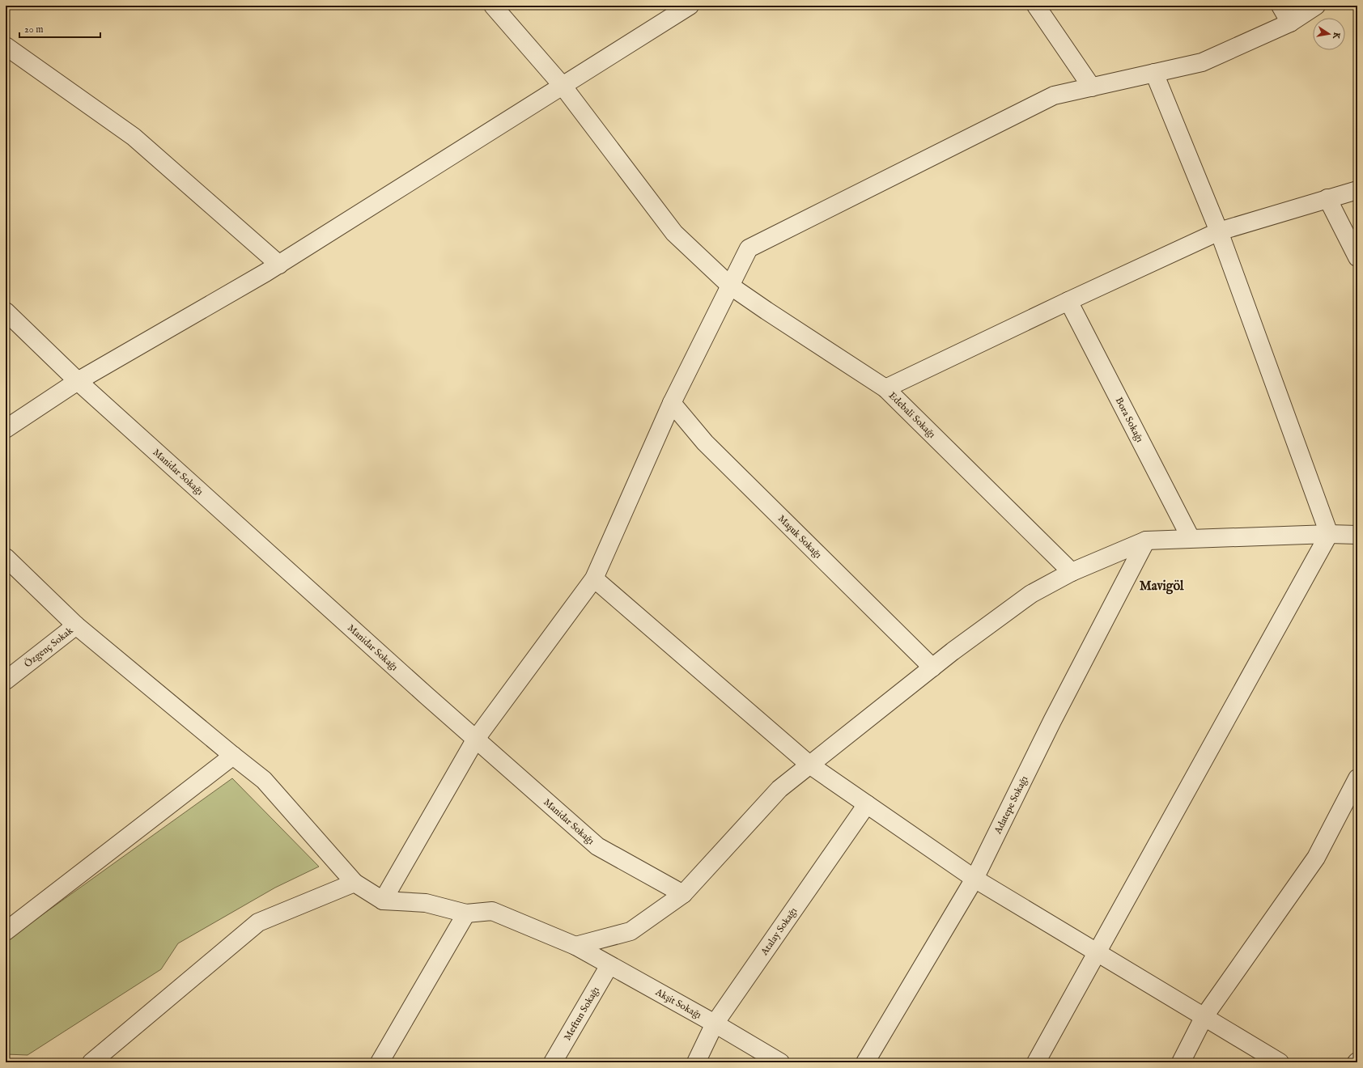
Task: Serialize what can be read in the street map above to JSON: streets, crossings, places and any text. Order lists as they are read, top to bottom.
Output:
{
  "streets": {
    "street": [
      "Edebali Sokağı",
      "Bora Sokağı",
      "Manidar Sokağı",
      "Maşuk Sokağı",
      "Özgenç Sokak",
      "Adatepe Sokağı",
      "Atalay Sokağı",
      "Akşit Sokağı",
      "Meftun Sokağı"
    ]
  },
  "crossings": [
    ["Atalay Sokağı", "Akşit Sokağı"],
    ["Akşit Sokağı", "Meftun Sokağı"]
  ],
  "districts": ["Mavigöl"],
  "scale_bar": "20 m",
  "north": "right"
}
